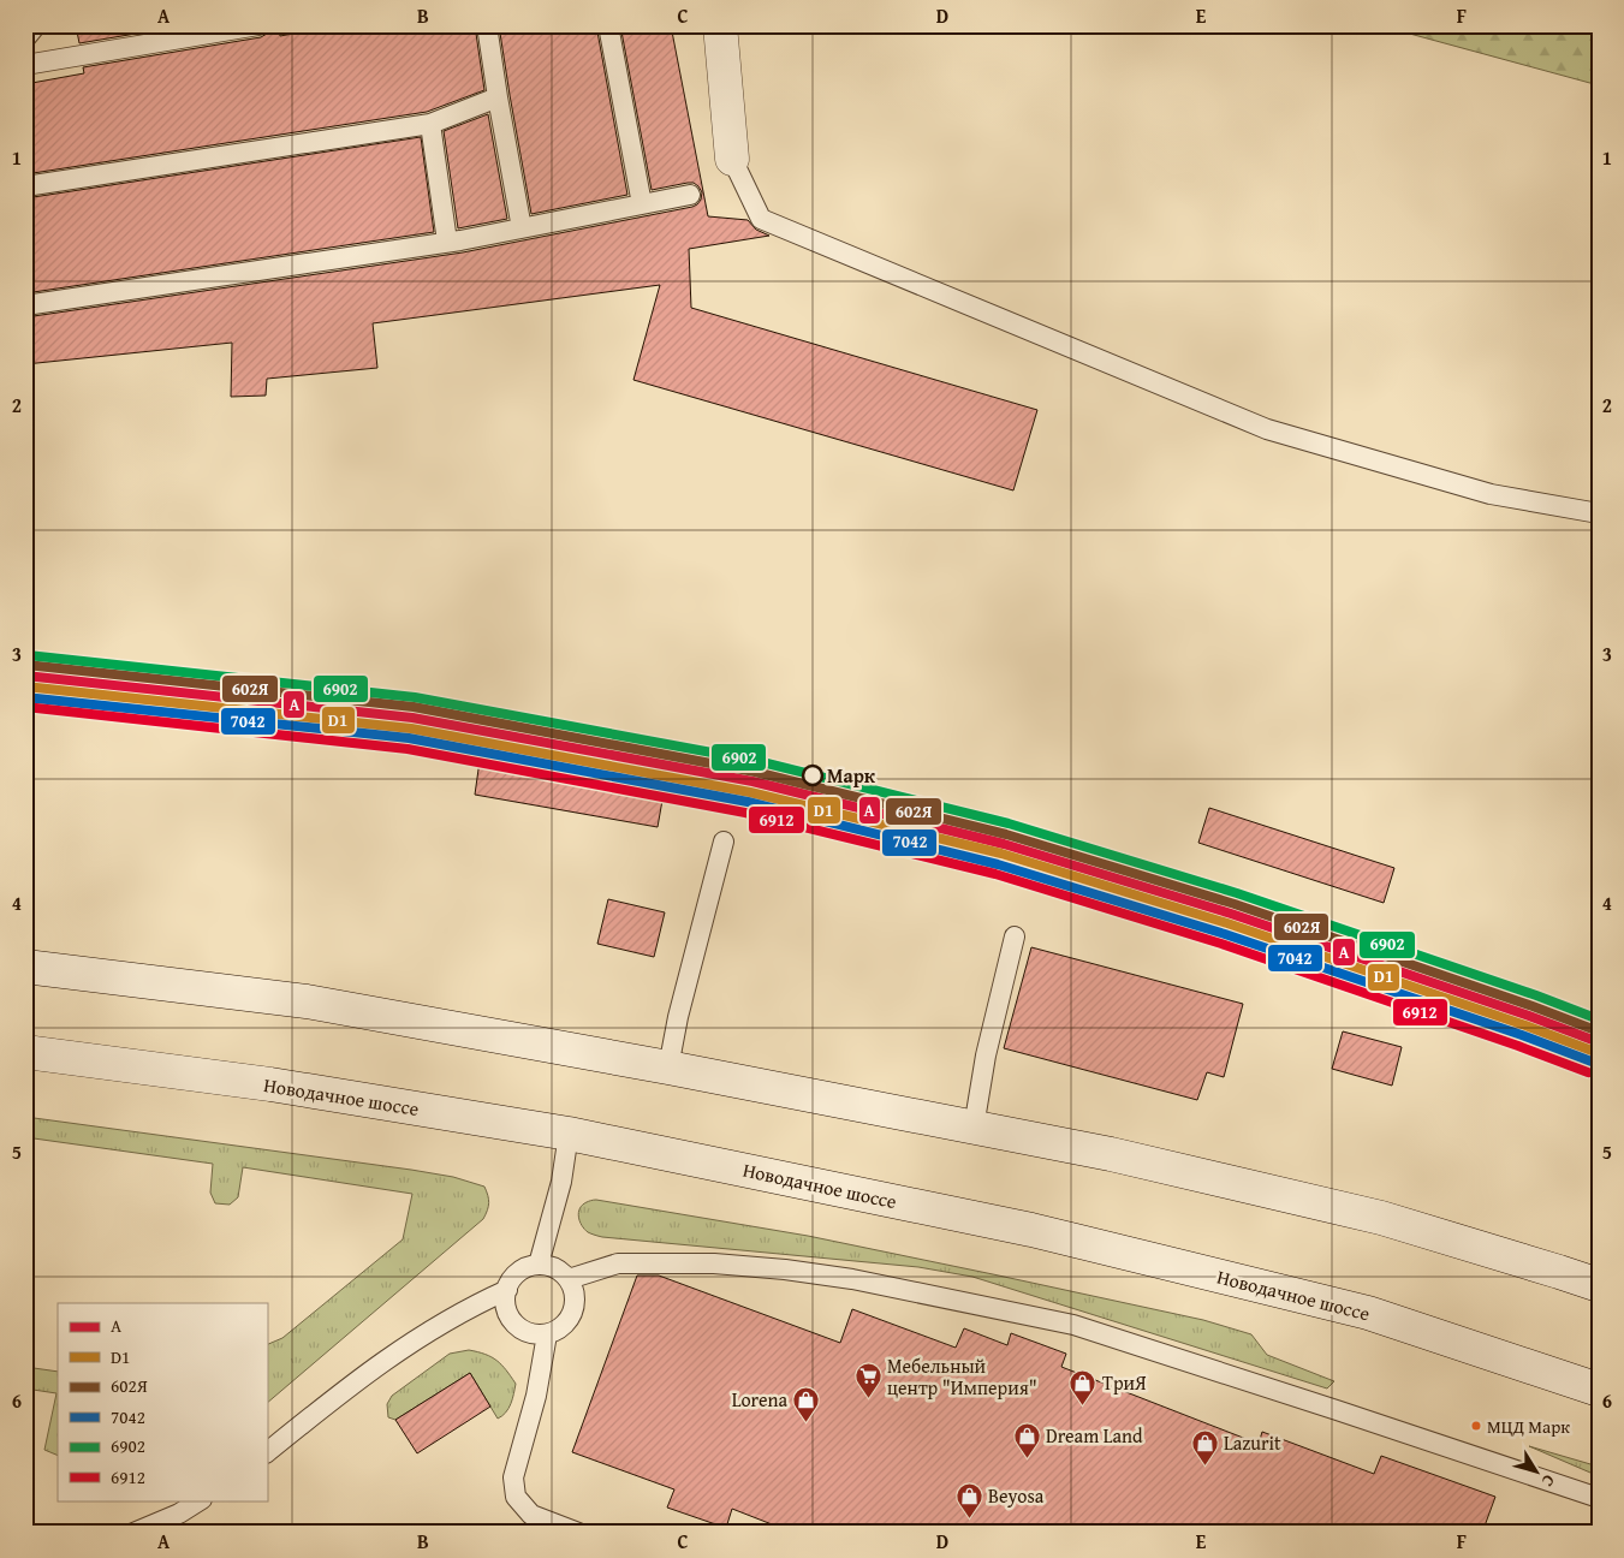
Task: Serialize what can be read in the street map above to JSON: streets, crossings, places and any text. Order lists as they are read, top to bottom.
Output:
{
  "streets": {
    "main road": ["Новодачное шоссе"]
  },
  "places": {
    "other": ["Марк", "МЦД Марк"],
    "supermarket": ["Мебельный центр \"Империя\""],
    "shop": [
      "ТриЯ",
      "Lorena",
      "Dream Land",
      "Lazurit",
      "Beyosa"
    ]
  },
  "lines": [
    "transit line 6902",
    "transit line 602Я",
    "transit line A",
    "transit line D1",
    "transit line 7042",
    "transit line 6912"
  ],
  "legend": [
    "A",
    "D1",
    "602Я",
    "7042",
    "6902",
    "6912"
  ],
  "north": "bottom right",
  "grid": {
    "columns": [
      "A",
      "B",
      "C",
      "D",
      "E",
      "F"
    ],
    "rows": [
      "1",
      "2",
      "3",
      "4",
      "5",
      "6"
    ]
  }
}
